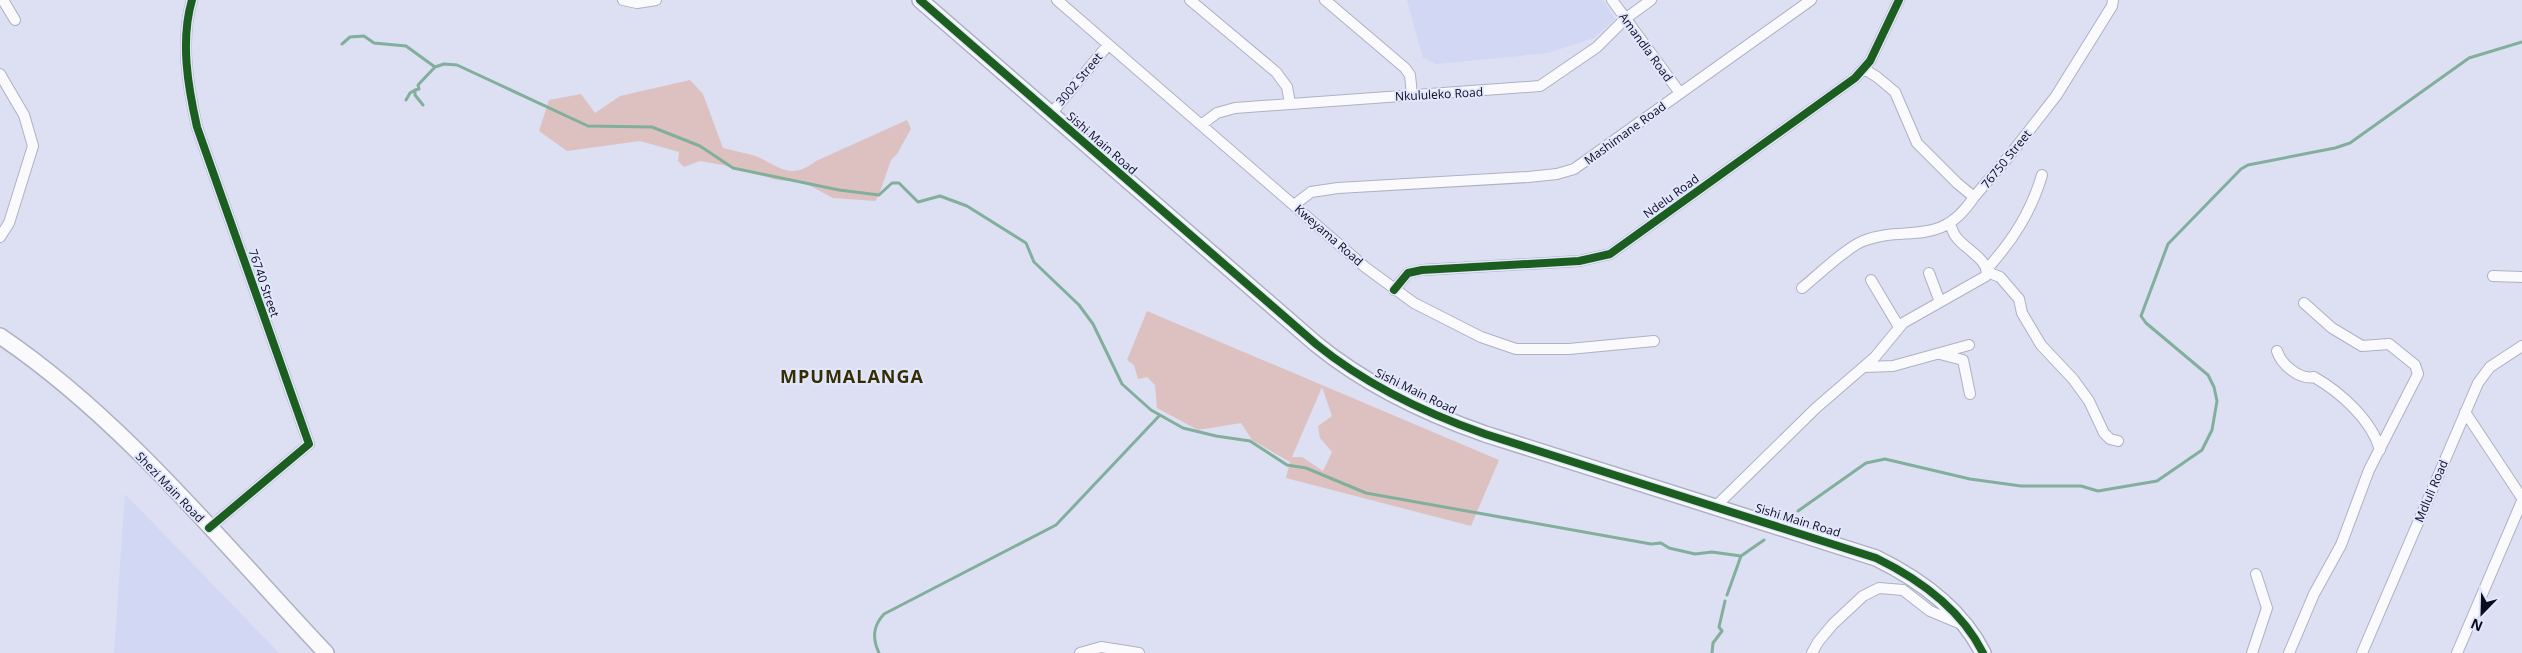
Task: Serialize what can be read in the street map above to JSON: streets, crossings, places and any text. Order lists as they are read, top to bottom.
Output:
{
  "streets": {
    "street": [
      "Amandla Road",
      "3002 Street",
      "Nkululeko Road",
      "Mashimane Road",
      "Sishi Main Road",
      "76750 Street",
      "Ndelu Road",
      "Kweyama Road",
      "76740 Street",
      "Shezi Main Road",
      "Mdluli Road"
    ]
  },
  "crossings": [
    ["Amandla Road", "Nkululeko Road"],
    ["Amandla Road", "Mashimane Road"],
    ["3002 Street", "Sishi Main Road"],
    ["3002 Street", "Kweyama Road"],
    ["Nkululeko Road", "Kweyama Road"],
    ["Mashimane Road", "Kweyama Road"],
    ["76750 Street", "Ndelu Road"],
    ["Ndelu Road", "Kweyama Road"],
    ["76740 Street", "Shezi Main Road"]
  ],
  "districts": ["MPUMALANGA"],
  "north": "bottom left"
}
